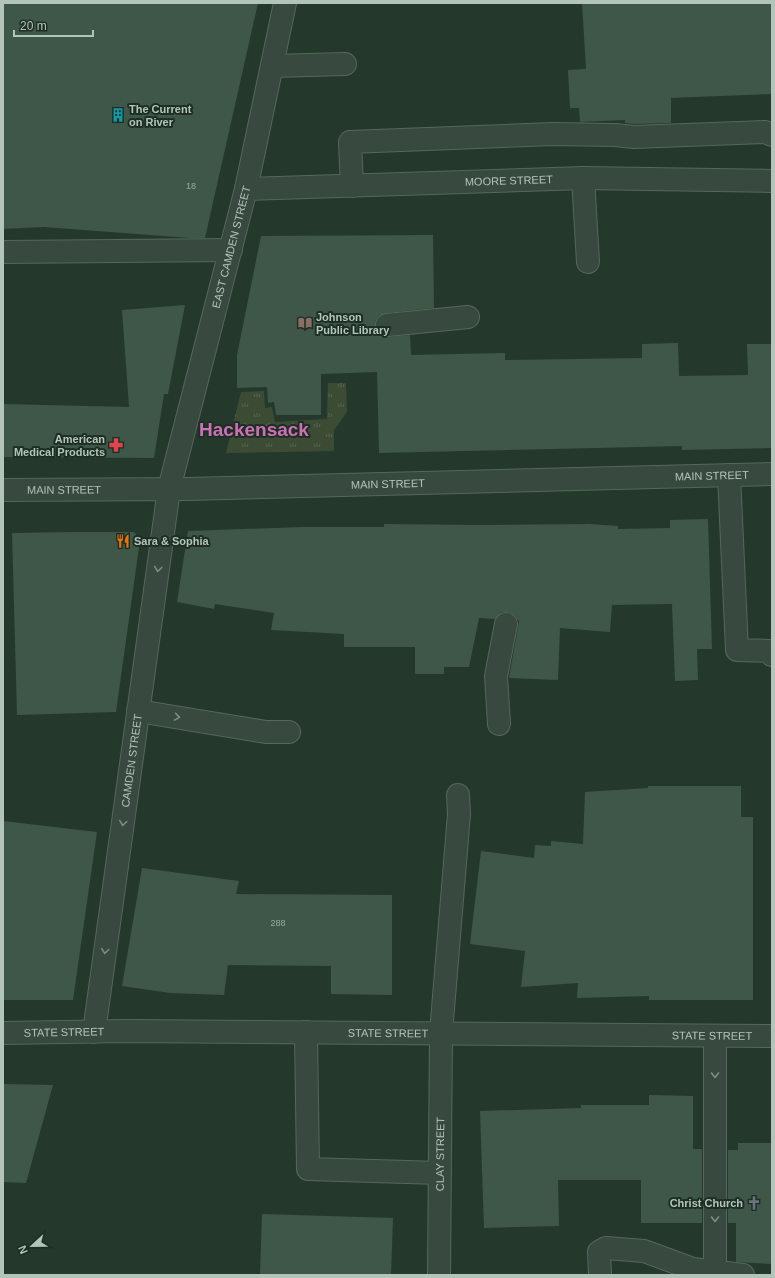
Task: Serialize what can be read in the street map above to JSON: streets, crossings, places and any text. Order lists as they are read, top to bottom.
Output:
{
  "streets": {
    "street": [
      "MOORE STREET",
      "EAST CAMDEN STREET",
      "MAIN STREET",
      "CAMDEN STREET",
      "STATE STREET",
      "CLAY STREET"
    ]
  },
  "crossings": [
    ["MOORE STREET", "EAST CAMDEN STREET"],
    ["EAST CAMDEN STREET", "MAIN STREET"],
    ["EAST CAMDEN STREET", "CAMDEN STREET"],
    ["MAIN STREET", "CAMDEN STREET"],
    ["CAMDEN STREET", "STATE STREET"],
    ["STATE STREET", "CLAY STREET"]
  ],
  "one_way": ["CAMDEN STREET"],
  "districts": ["Hackensack"],
  "places": {
    "building": ["The Current on River"],
    "library": ["Johnson Public Library"],
    "pharmacy": ["American Medical Products"],
    "restaurant": ["Sara & Sophia"],
    "church": ["Christ Church"]
  },
  "house_numbers": ["18", "288"],
  "scale_bar": "20 m",
  "north": "left"
}
